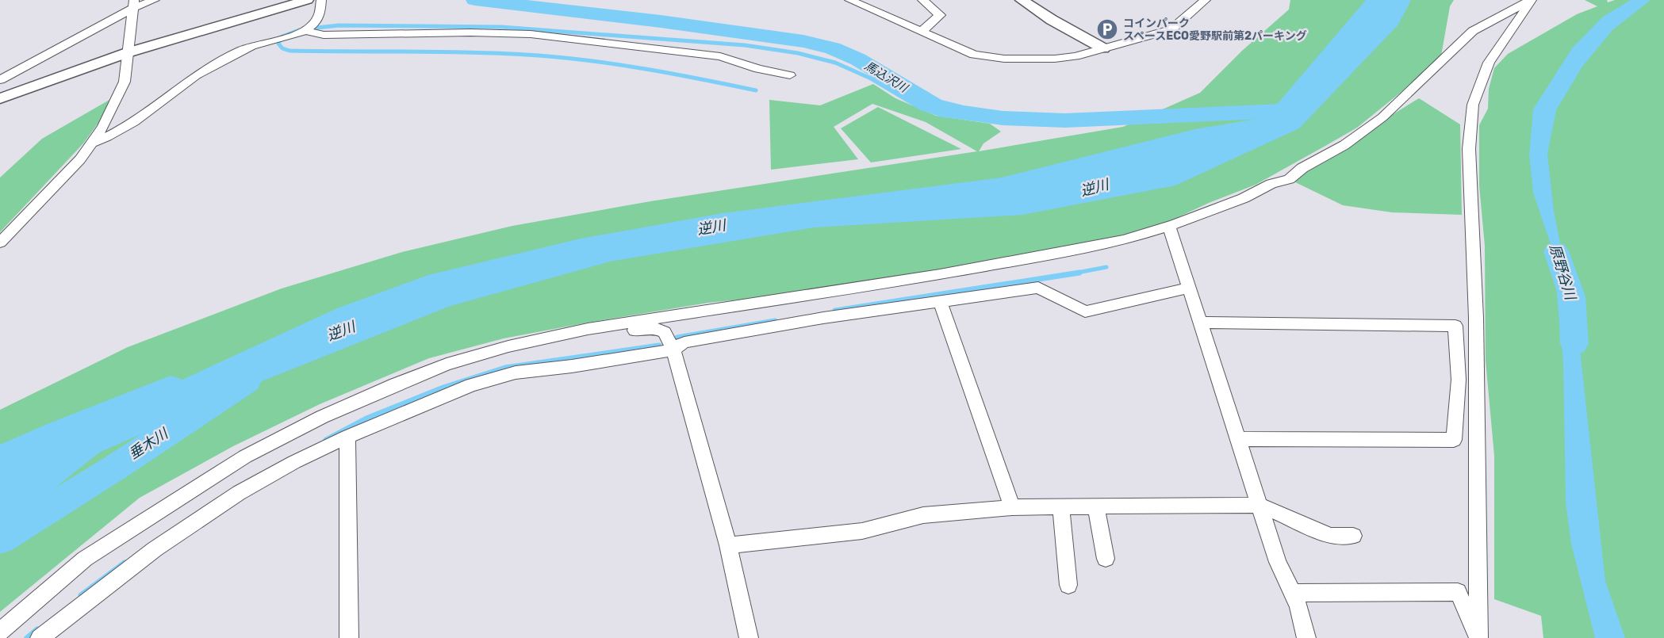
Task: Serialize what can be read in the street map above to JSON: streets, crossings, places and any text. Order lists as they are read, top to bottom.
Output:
{
  "water": [
    "馬込沢川",
    "逆川",
    "原野谷川",
    "垂木川"
  ],
  "places": {
    "parking": ["コインパーク スペースECO愛野駅前第2パーキング"]
  }
}
